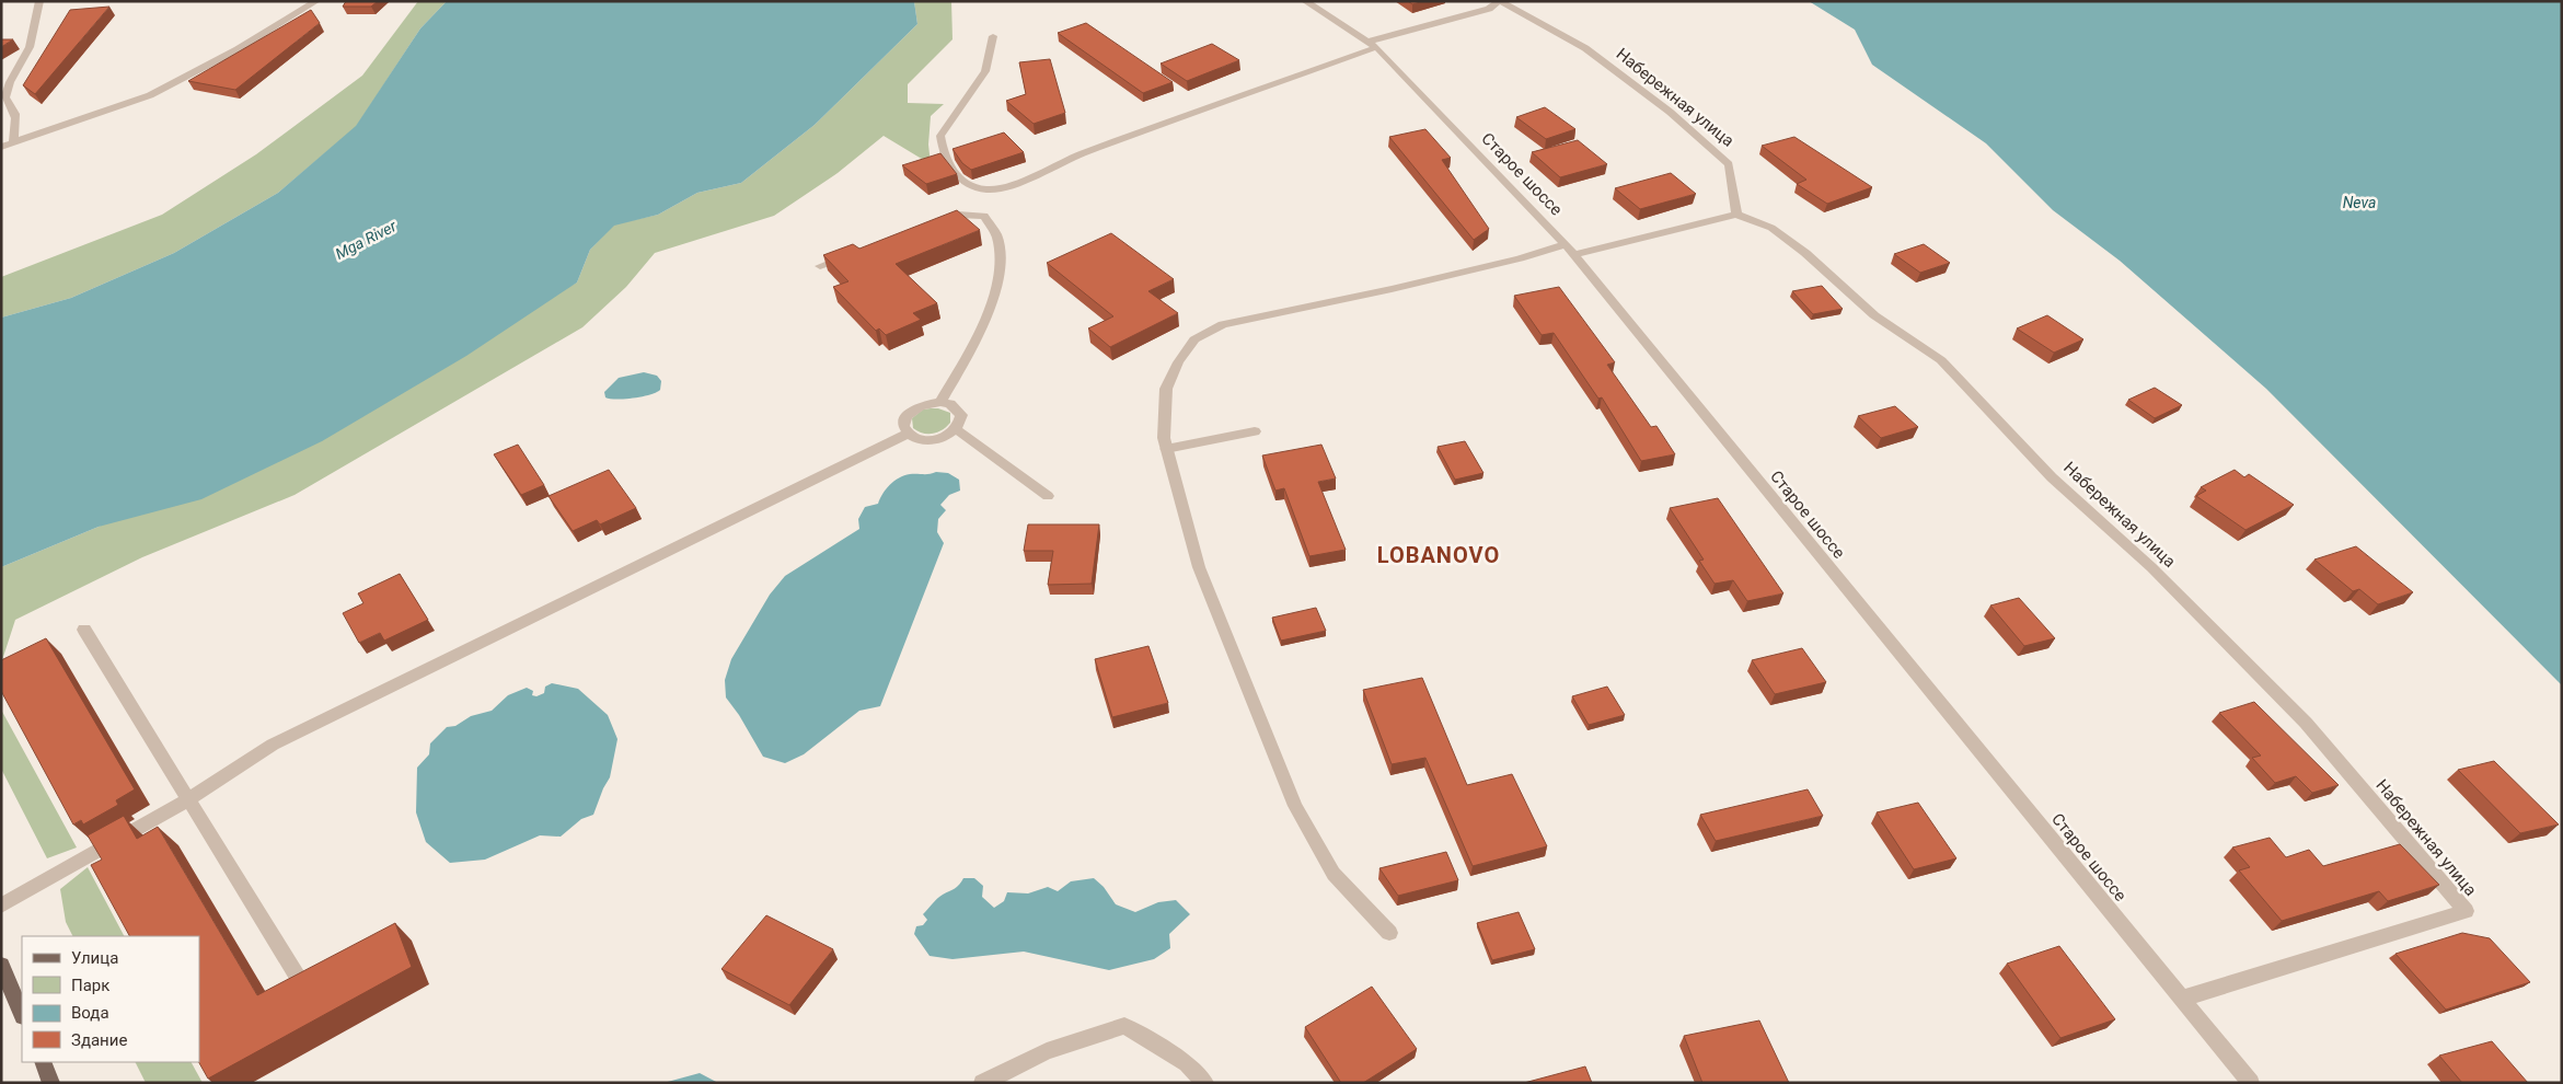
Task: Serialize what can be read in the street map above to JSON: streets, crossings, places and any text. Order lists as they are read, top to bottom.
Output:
{
  "streets": {
    "street": ["Набережная улица", "Старое шоссе"]
  },
  "crossings": [
    ["Набережная улица", "Старое шоссе"]
  ],
  "districts": ["LOBANOVO"],
  "water": ["Neva", "Mga River"],
  "legend": [
    "Улица",
    "Парк",
    "Вода",
    "Здание"
  ]
}
